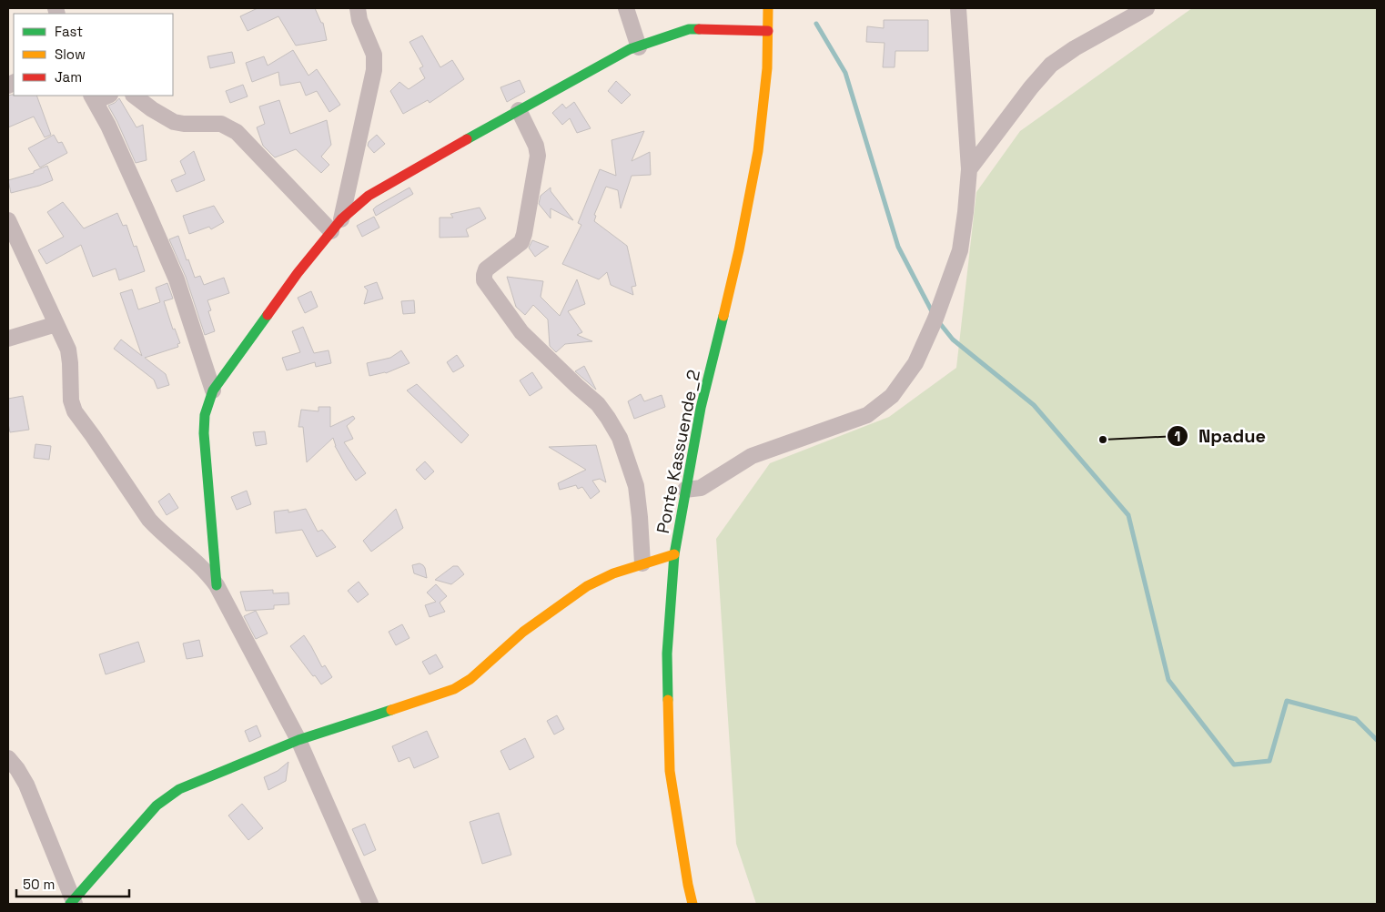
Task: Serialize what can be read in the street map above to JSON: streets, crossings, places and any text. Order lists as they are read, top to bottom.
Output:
{
  "streets": {
    "main road": ["Ponte Kassuende_2"]
  },
  "places": ["Npadue"],
  "legend": ["Fast", "Slow", "Jam"],
  "scale_bar": "50 m"
}
